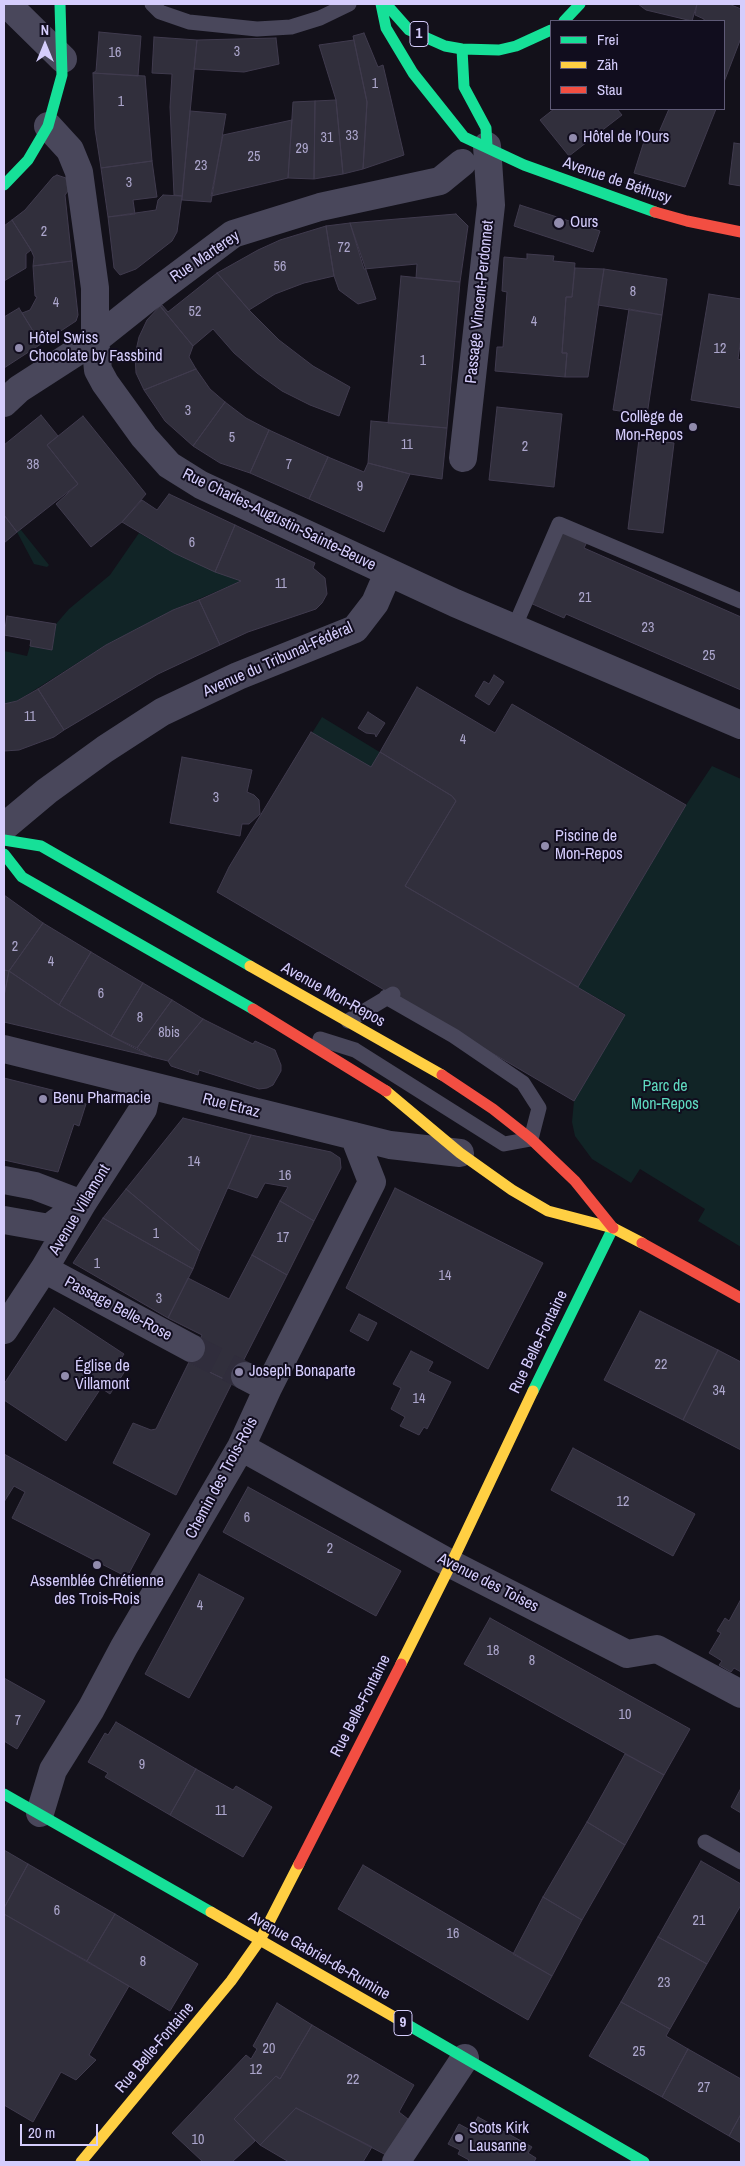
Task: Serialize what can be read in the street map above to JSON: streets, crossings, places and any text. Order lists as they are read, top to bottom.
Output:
{
  "streets": {
    "main road": [
      "1",
      "Avenue de Béthusy",
      "Avenue Mon-Repos",
      "Rue Belle-Fontaine",
      "Avenue Gabriel-de-Rumine",
      "9"
    ],
    "street": [
      "Rue Marterey",
      "Passage Vincent-Perdonnet",
      "Rue Charles-Augustin-Sainte-Beuve",
      "Avenue du Tribunal-Fédéral",
      "Rue Etraz",
      "Avenue Villamont",
      "Passage Belle-Rose",
      "Chemin des Trois-Rois",
      "Avenue des Toises"
    ]
  },
  "crossings": [
    ["Avenue de Béthusy", "Passage Vincent-Perdonnet"],
    ["Rue Marterey", "Rue Charles-Augustin-Sainte-Beuve"],
    ["Rue Charles-Augustin-Sainte-Beuve", "Avenue du Tribunal-Fédéral"],
    ["Avenue Mon-Repos", "Rue Etraz"],
    ["Avenue Mon-Repos", "Rue Belle-Fontaine"],
    ["Rue Etraz", "Avenue Villamont"],
    ["Rue Etraz", "Chemin des Trois-Rois"],
    ["Avenue Villamont", "Passage Belle-Rose"],
    ["Rue Belle-Fontaine", "Avenue des Toises"],
    ["Rue Belle-Fontaine", "Avenue Gabriel-de-Rumine"],
    ["Chemin des Trois-Rois", "Avenue des Toises"],
    ["Chemin des Trois-Rois", "Avenue Gabriel-de-Rumine"]
  ],
  "parks": ["Parc de Mon-Repos"],
  "places": [
    "Hôtel de l'Ours",
    "Ours",
    "Hôtel Swiss Chocolate by Fassbind",
    "Collège de Mon-Repos",
    "Piscine de Mon-Repos",
    "Benu Pharmacie",
    "Joseph Bonaparte",
    "Église de Villamont",
    "Assemblée Chrétienne des Trois-Rois",
    "Scots Kirk Lausanne"
  ],
  "house_numbers": [
    "3",
    "16",
    "1",
    "1",
    "33",
    "31",
    "29",
    "25",
    "23",
    "3",
    "2",
    "72",
    "56",
    "8",
    "4",
    "52",
    "4",
    "12",
    "1",
    "3",
    "5",
    "11",
    "2",
    "38",
    "7",
    "9",
    "6",
    "11",
    "21",
    "23",
    "25",
    "11",
    "4",
    "3",
    "2",
    "4",
    "6",
    "8",
    "8bis",
    "14",
    "16",
    "1",
    "17",
    "1",
    "14",
    "3",
    "22",
    "34",
    "14",
    "12",
    "6",
    "2",
    "4",
    "18",
    "8",
    "10",
    "7",
    "9",
    "11",
    "6",
    "21",
    "16",
    "8",
    "23",
    "20",
    "25",
    "12",
    "22",
    "27",
    "10"
  ],
  "legend": ["Frei", "Zäh", "Stau"],
  "scale_bar": "20 m",
  "north": "top"
}
